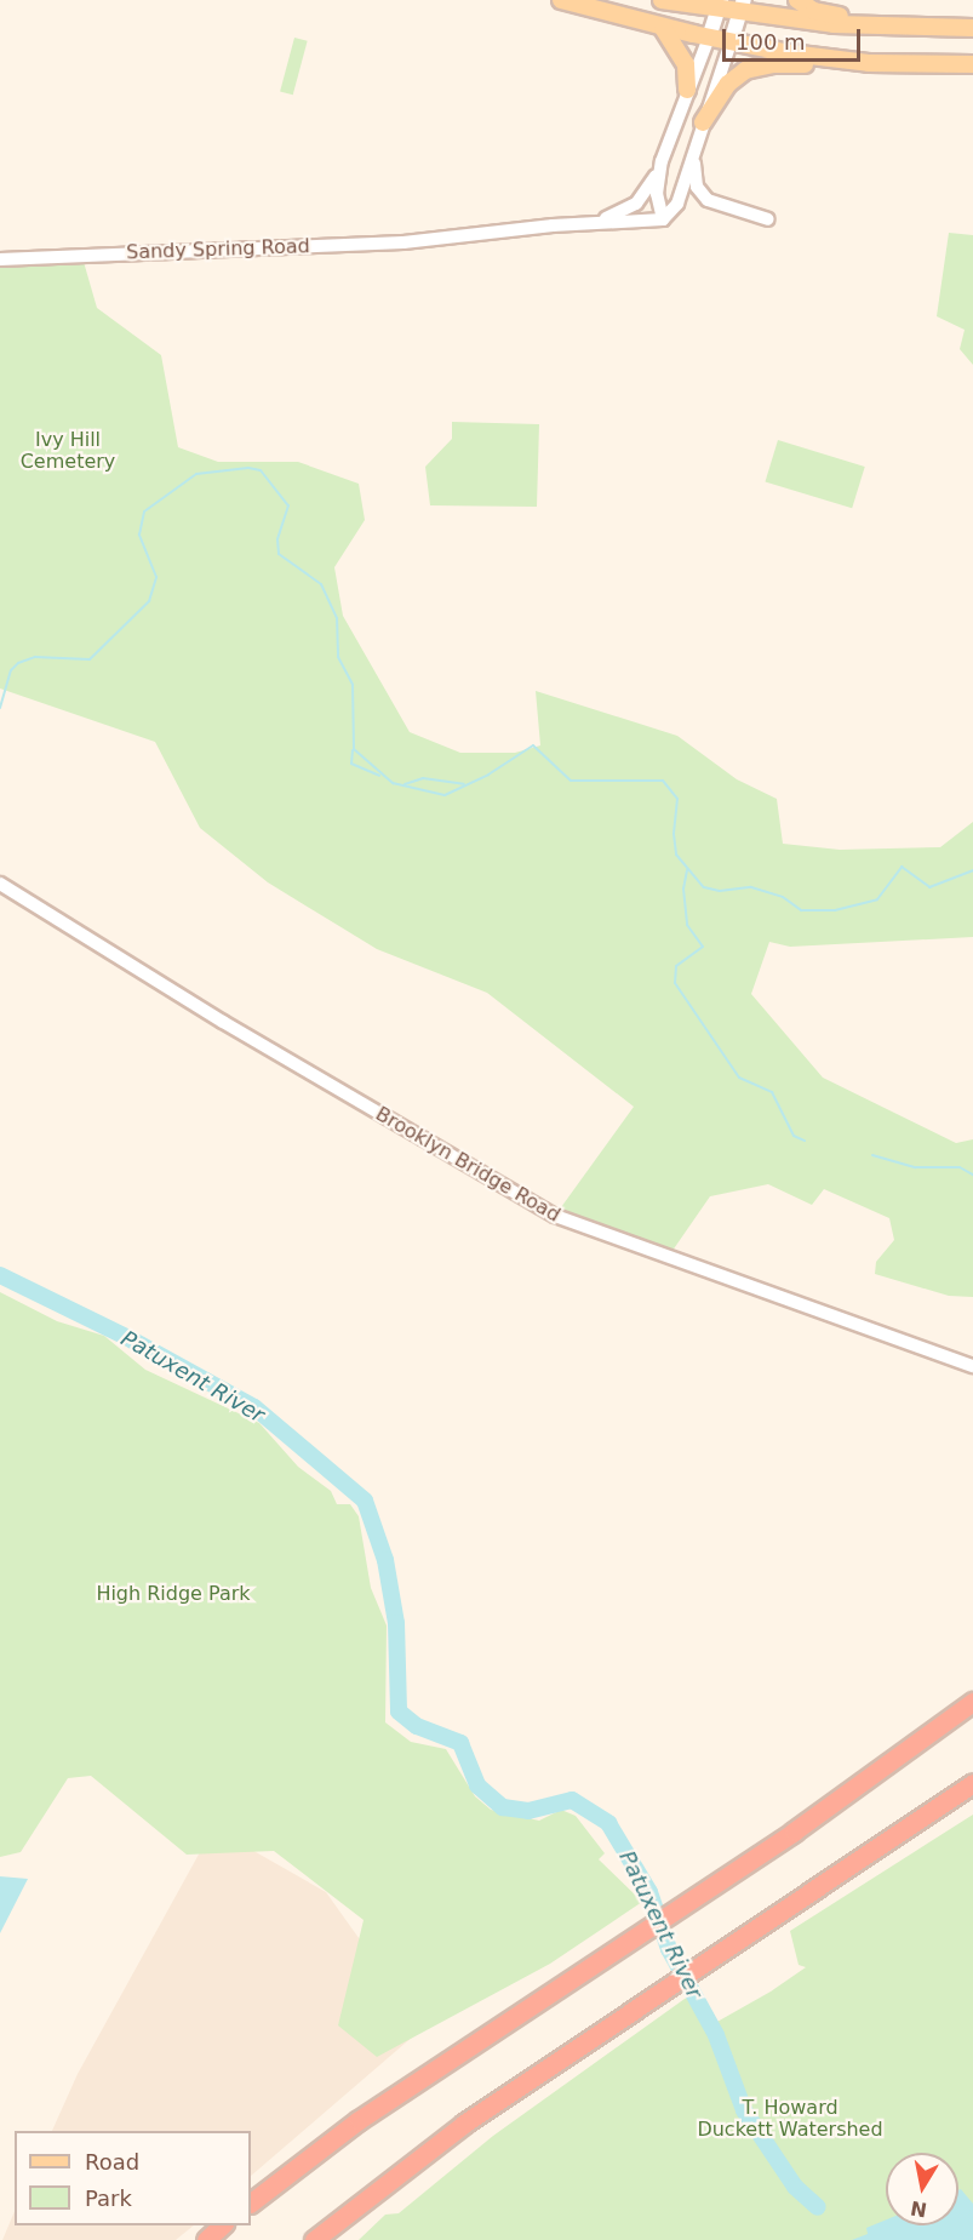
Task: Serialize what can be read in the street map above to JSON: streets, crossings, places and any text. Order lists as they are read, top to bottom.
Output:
{
  "streets": {
    "street": ["Sandy Spring Road", "Brooklyn Bridge Road"]
  },
  "water": ["Patuxent River"],
  "parks": ["Ivy Hill Cemetery", "High Ridge Park", "T. Howard Duckett Watershed"],
  "legend": ["Road", "Park"],
  "scale_bar": "100 m",
  "north": "bottom"
}
